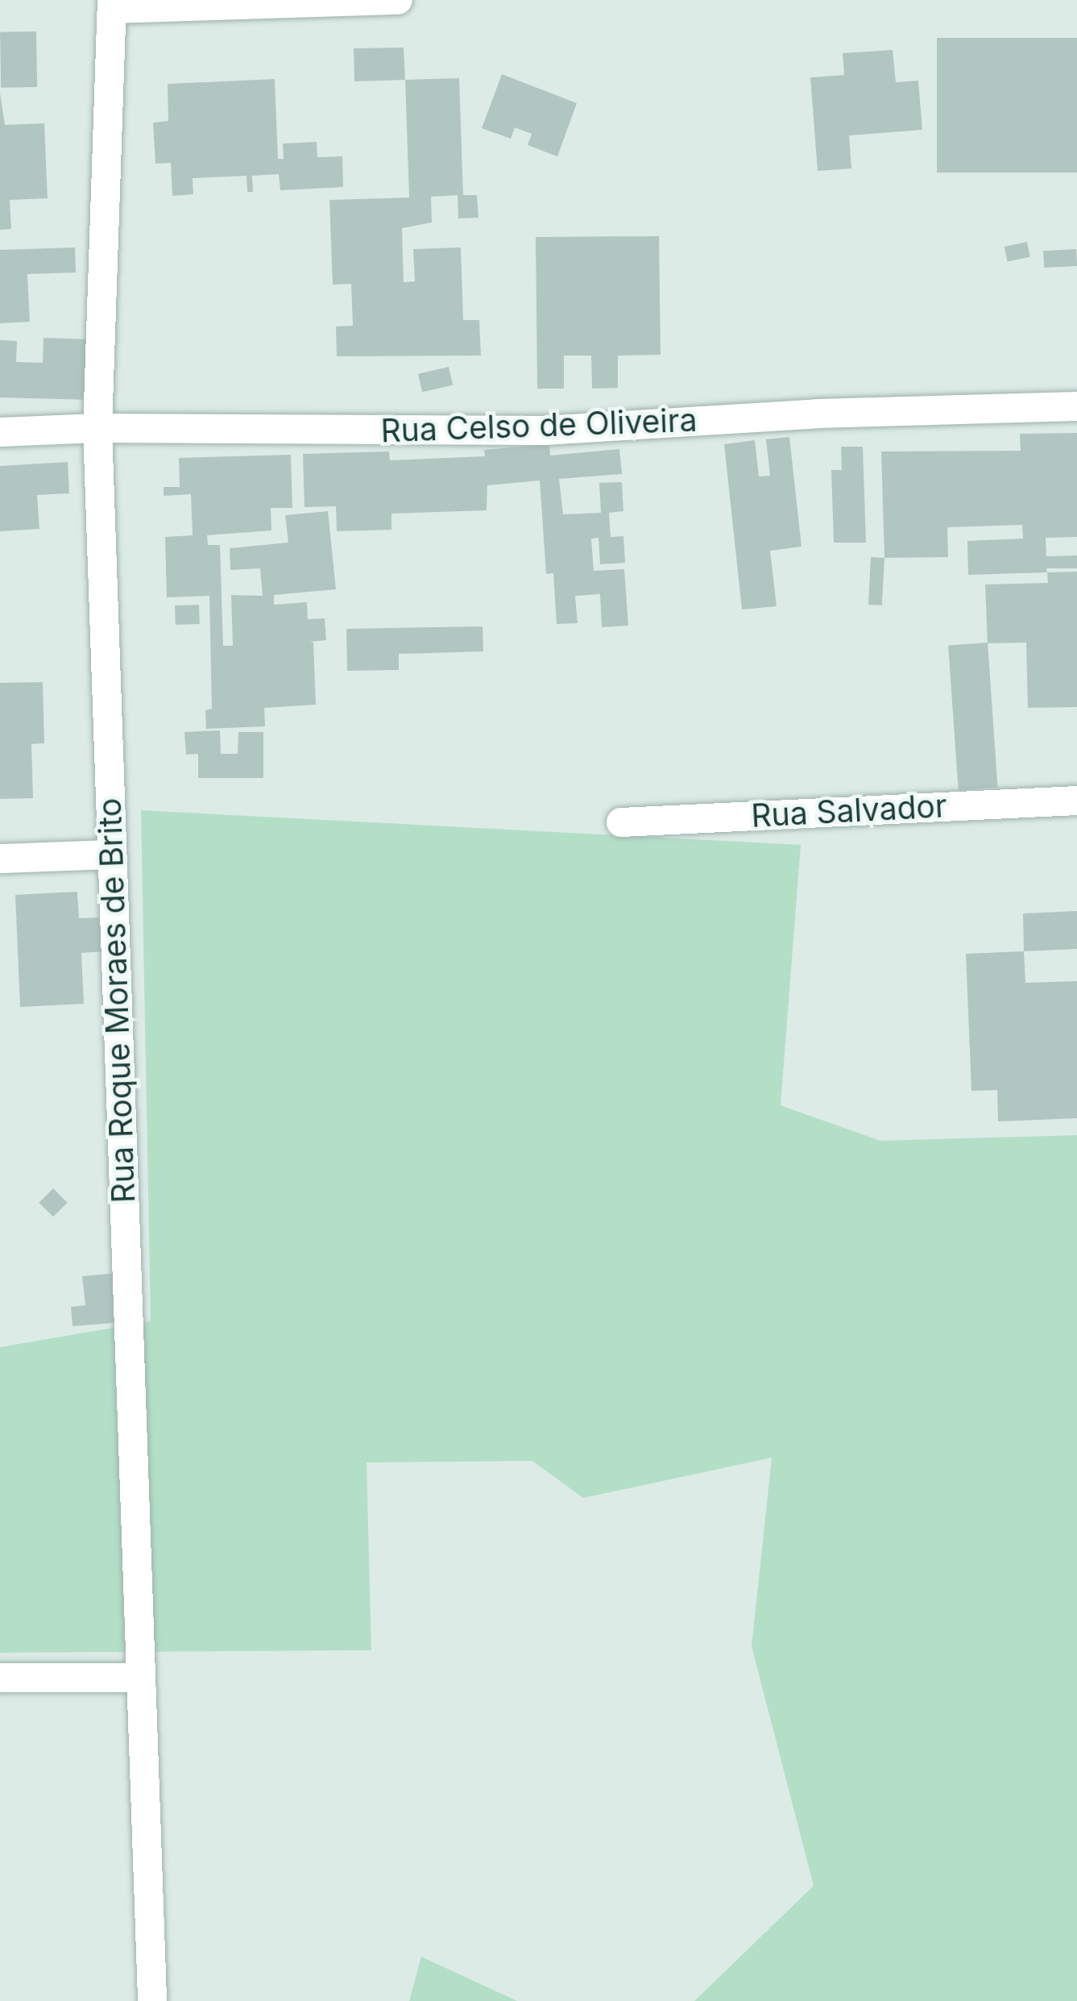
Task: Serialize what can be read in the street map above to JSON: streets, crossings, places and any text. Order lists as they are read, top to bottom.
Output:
{
  "streets": {
    "street": ["Rua Celso de Oliveira", "Rua Salvador", "Rua Roque Moraes de Brito"]
  },
  "crossings": [
    ["Rua Celso de Oliveira", "Rua Roque Moraes de Brito"]
  ]
}
